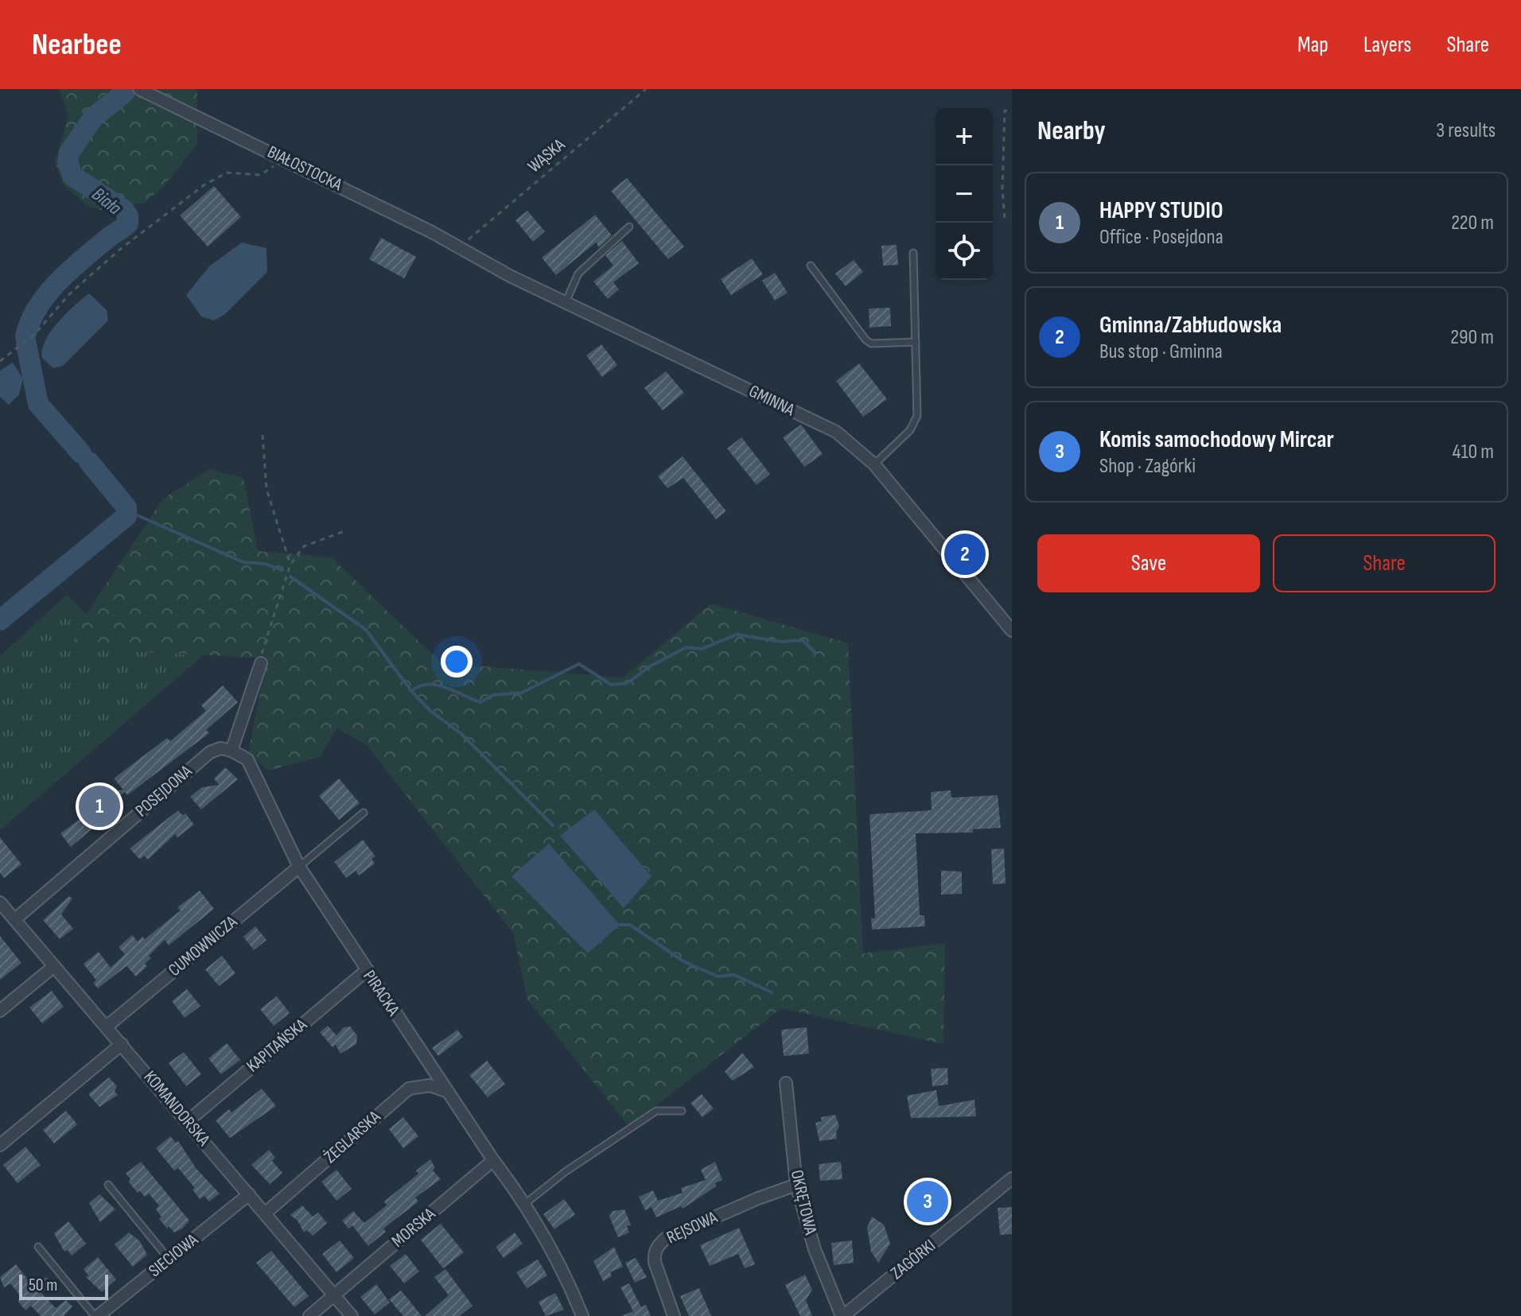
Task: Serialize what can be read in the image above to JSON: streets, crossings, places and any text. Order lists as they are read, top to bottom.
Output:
{
  "streets": {
    "street": [
      "BIAŁOSTOCKA",
      "GMINNA",
      "POSEJDONA",
      "CUMOWNICZA",
      "PIRACKA",
      "KAPITAŃSKA",
      "KOMANDORSKA",
      "ŻEGLARSKA",
      "OKRĘTOWA",
      "MORSKA",
      "REJSOWA",
      "SIECIOWA",
      "ZAGÓRKI"
    ],
    "path": ["WĄSKA"]
  },
  "crossings": [
    ["WĄSKA", "BIAŁOSTOCKA"],
    ["WĄSKA", "GMINNA"],
    ["BIAŁOSTOCKA", "GMINNA"],
    ["POSEJDONA", "PIRACKA"],
    ["POSEJDONA", "KOMANDORSKA"],
    ["CUMOWNICZA", "PIRACKA"],
    ["CUMOWNICZA", "KOMANDORSKA"],
    ["PIRACKA", "KAPITAŃSKA"],
    ["PIRACKA", "ŻEGLARSKA"],
    ["PIRACKA", "MORSKA"],
    ["KAPITAŃSKA", "KOMANDORSKA"],
    ["KOMANDORSKA", "ŻEGLARSKA"],
    ["KOMANDORSKA", "MORSKA"],
    ["KOMANDORSKA", "SIECIOWA"],
    ["OKRĘTOWA", "REJSOWA"],
    ["OKRĘTOWA", "ZAGÓRKI"]
  ],
  "water": ["Biała"],
  "scale_bar": "50 m",
  "page": {
    "header": "Nearbee",
    "nav": ["Map", "Layers", "Share"],
    "heading": ["Nearby", "3 results"],
    "map_buttons": ["+", "−"],
    "list": [
      {
        "mark": "1",
        "name": "HAPPY STUDIO",
        "note": "Office · Posejdona",
        "value": "220 m"
      },
      {
        "mark": "2",
        "name": "Gminna/Zabłudowska",
        "note": "Bus stop · Gminna",
        "value": "290 m"
      },
      {
        "mark": "3",
        "name": "Komis samochodowy Mircar",
        "note": "Shop · Zagórki",
        "value": "410 m"
      }
    ],
    "buttons": ["Save", "Share"],
    "pins": ["2", "1", "3"],
    "scale": "50 m"
  }
}
